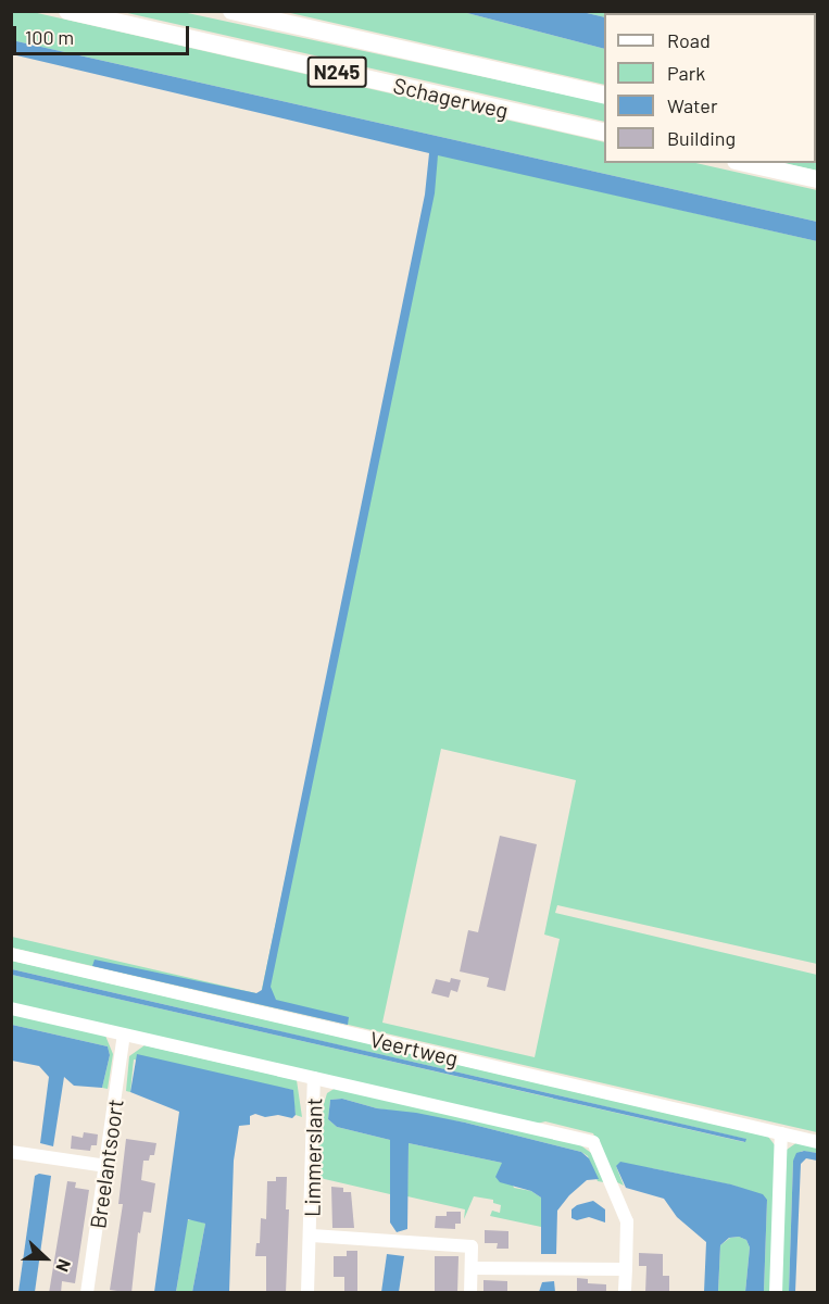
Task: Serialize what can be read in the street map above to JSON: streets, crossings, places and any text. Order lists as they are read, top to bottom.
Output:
{
  "streets": {
    "main road": ["N245", "Schagerweg"],
    "street": ["Veertweg", "Limmerslant", "Breelantsoort"]
  },
  "legend": [
    "Road",
    "Park",
    "Water",
    "Building"
  ],
  "scale_bar": "100 m",
  "north": "right"
}
